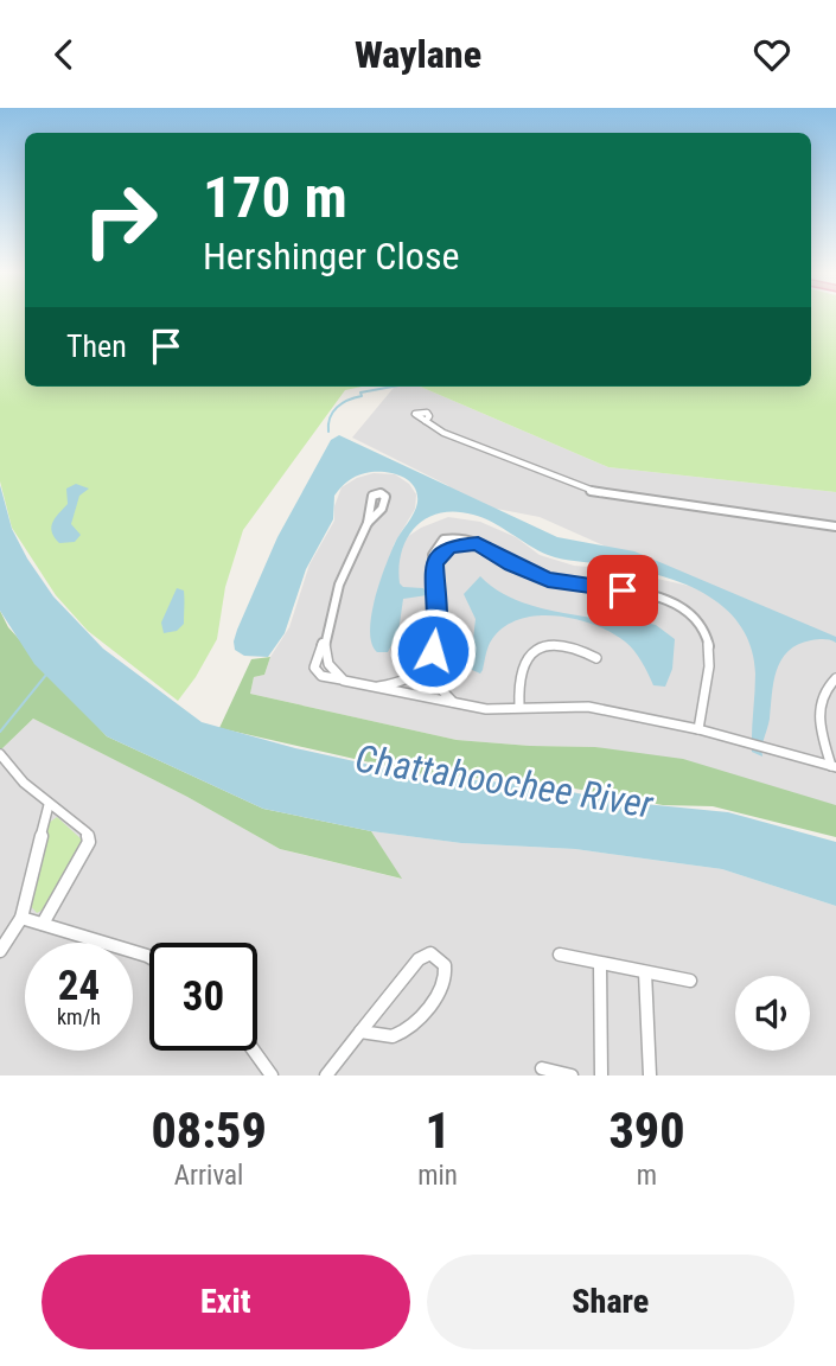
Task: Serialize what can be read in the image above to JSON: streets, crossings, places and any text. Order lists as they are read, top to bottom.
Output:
{
  "water": ["Chattahoochee River"],
  "page": {
    "header": "Waylane",
    "turn": ["170 m", "Hershinger Close"],
    "then": "Then",
    "speed": "24 km/h",
    "limit": "30",
    "eta": [
      "08:59",
      "Arrival",
      "1",
      "min",
      "390",
      "m"
    ],
    "buttons": ["Exit", "Share"]
  }
}
